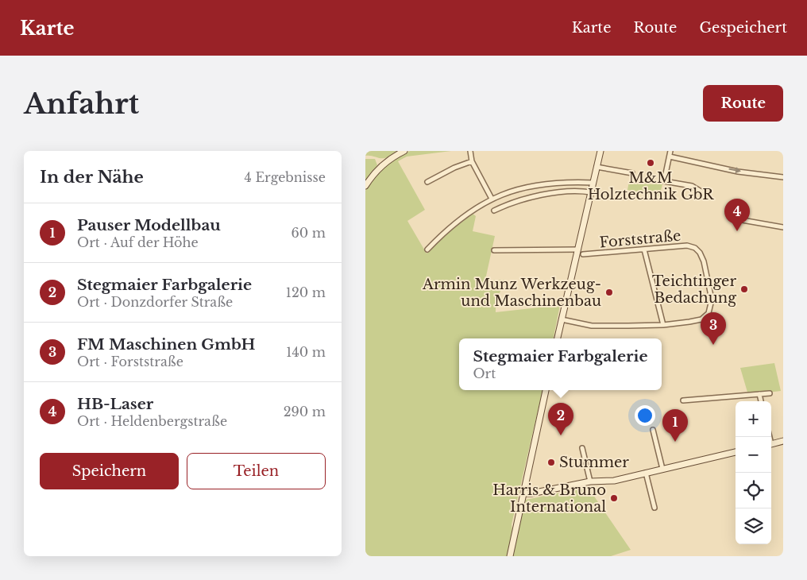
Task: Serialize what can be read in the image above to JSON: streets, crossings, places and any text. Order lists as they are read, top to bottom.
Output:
{
  "streets": {
    "street": ["Forststraße"]
  },
  "places": [
    "M&M Holztechnik GbR",
    "Teichtinger Bedachung",
    "Armin Munz Werkzeug- und Maschinenbau",
    "Stummer",
    "Harris & Bruno International"
  ],
  "page": {
    "header": "Karte",
    "nav": ["Karte", "Route", "Gespeichert"],
    "buttons": [
      "Route",
      ["Speichern", "Teilen"]
    ],
    "title": "Anfahrt",
    "heading": ["In der Nähe", "4 Ergebnisse"],
    "pins": [
      "4",
      "3",
      "2",
      "1"
    ],
    "list": [
      {
        "mark": "1",
        "name": "Pauser Modellbau",
        "note": "Ort · Auf der Höhe",
        "value": "60 m"
      },
      {
        "mark": "2",
        "name": "Stegmaier Farbgalerie",
        "note": "Ort · Donzdorfer Straße",
        "value": "120 m"
      },
      {
        "mark": "3",
        "name": "FM Maschinen GmbH",
        "note": "Ort · Forststraße",
        "value": "140 m"
      },
      {
        "mark": "4",
        "name": "HB-Laser",
        "note": "Ort · Heldenbergstraße",
        "value": "290 m"
      }
    ],
    "popup": ["Stegmaier Farbgalerie", "Ort"],
    "map_buttons": ["+", "−"]
  }
}
